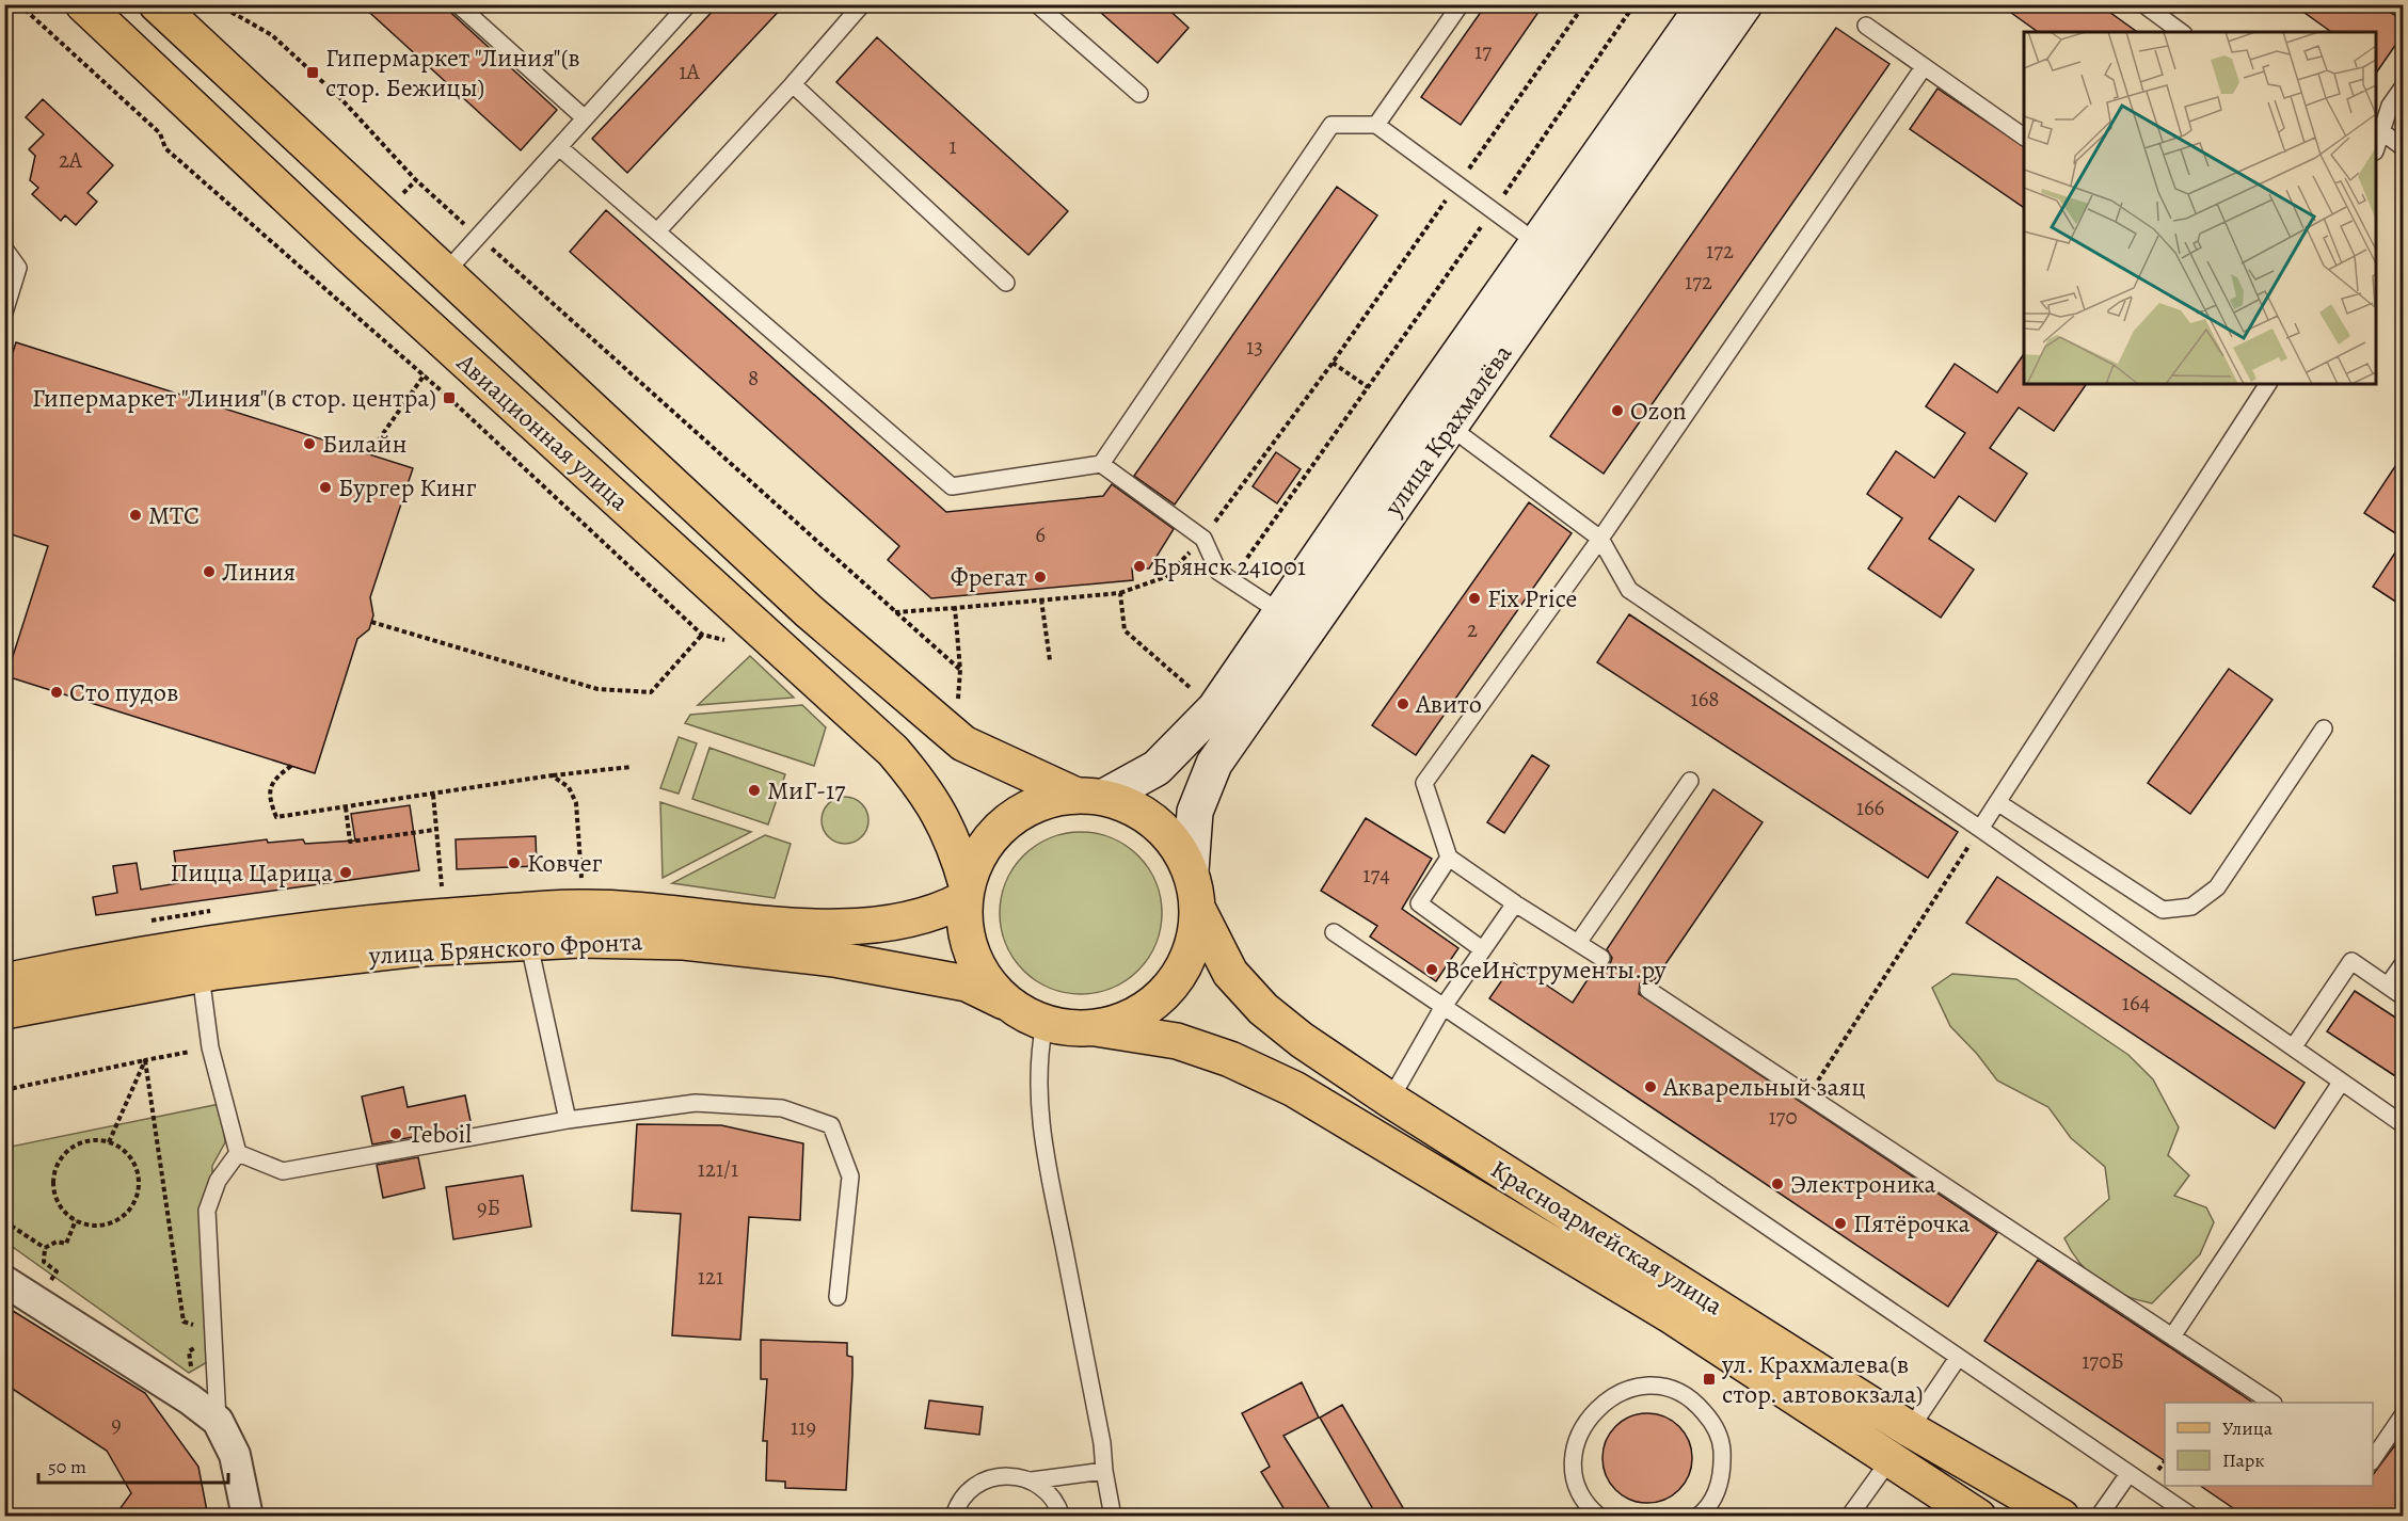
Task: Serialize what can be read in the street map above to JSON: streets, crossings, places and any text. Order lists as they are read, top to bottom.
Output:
{
  "streets": {
    "main road": [
      "улица Крахмалёва",
      "Авиационная улица",
      "улица Брянского Фронта",
      "Красноармейская улица"
    ]
  },
  "crossings": [
    ["улица Крахмалёва", "Авиационная улица"],
    ["Авиационная улица", "улица Брянского Фронта"],
    ["Авиационная улица", "Красноармейская улица"]
  ],
  "places": {
    "transit": ["Гипермаркет \"Линия\"(в стор. Бежицы)", "Гипермаркет \"Линия\"(в стор. центра)", "ул. Крахмалева(в стор. автовокзала)"],
    "other": [
      "Ozon",
      "Билайн",
      "Бургер Кинг",
      "МТС",
      "Брянск 241001",
      "Линия",
      "Фрегат",
      "Fix Price",
      "Сто пудов",
      "Авито",
      "МиГ-17",
      "Ковчег",
      "Пицца Царица",
      "ВсеИнструменты.ру",
      "Акварельный заяц",
      "Teboil",
      "Электроника",
      "Пятёрочка"
    ]
  },
  "house_numbers": [
    "17",
    "1А",
    "1",
    "2А",
    "172",
    "172",
    "13",
    "8",
    "6",
    "2",
    "168",
    "166",
    "174",
    "164",
    "170",
    "121/1",
    "9Б",
    "121",
    "170Б",
    "9",
    "119"
  ],
  "legend": ["Улица", "Парк"],
  "scale_bar": "50 m"
}
